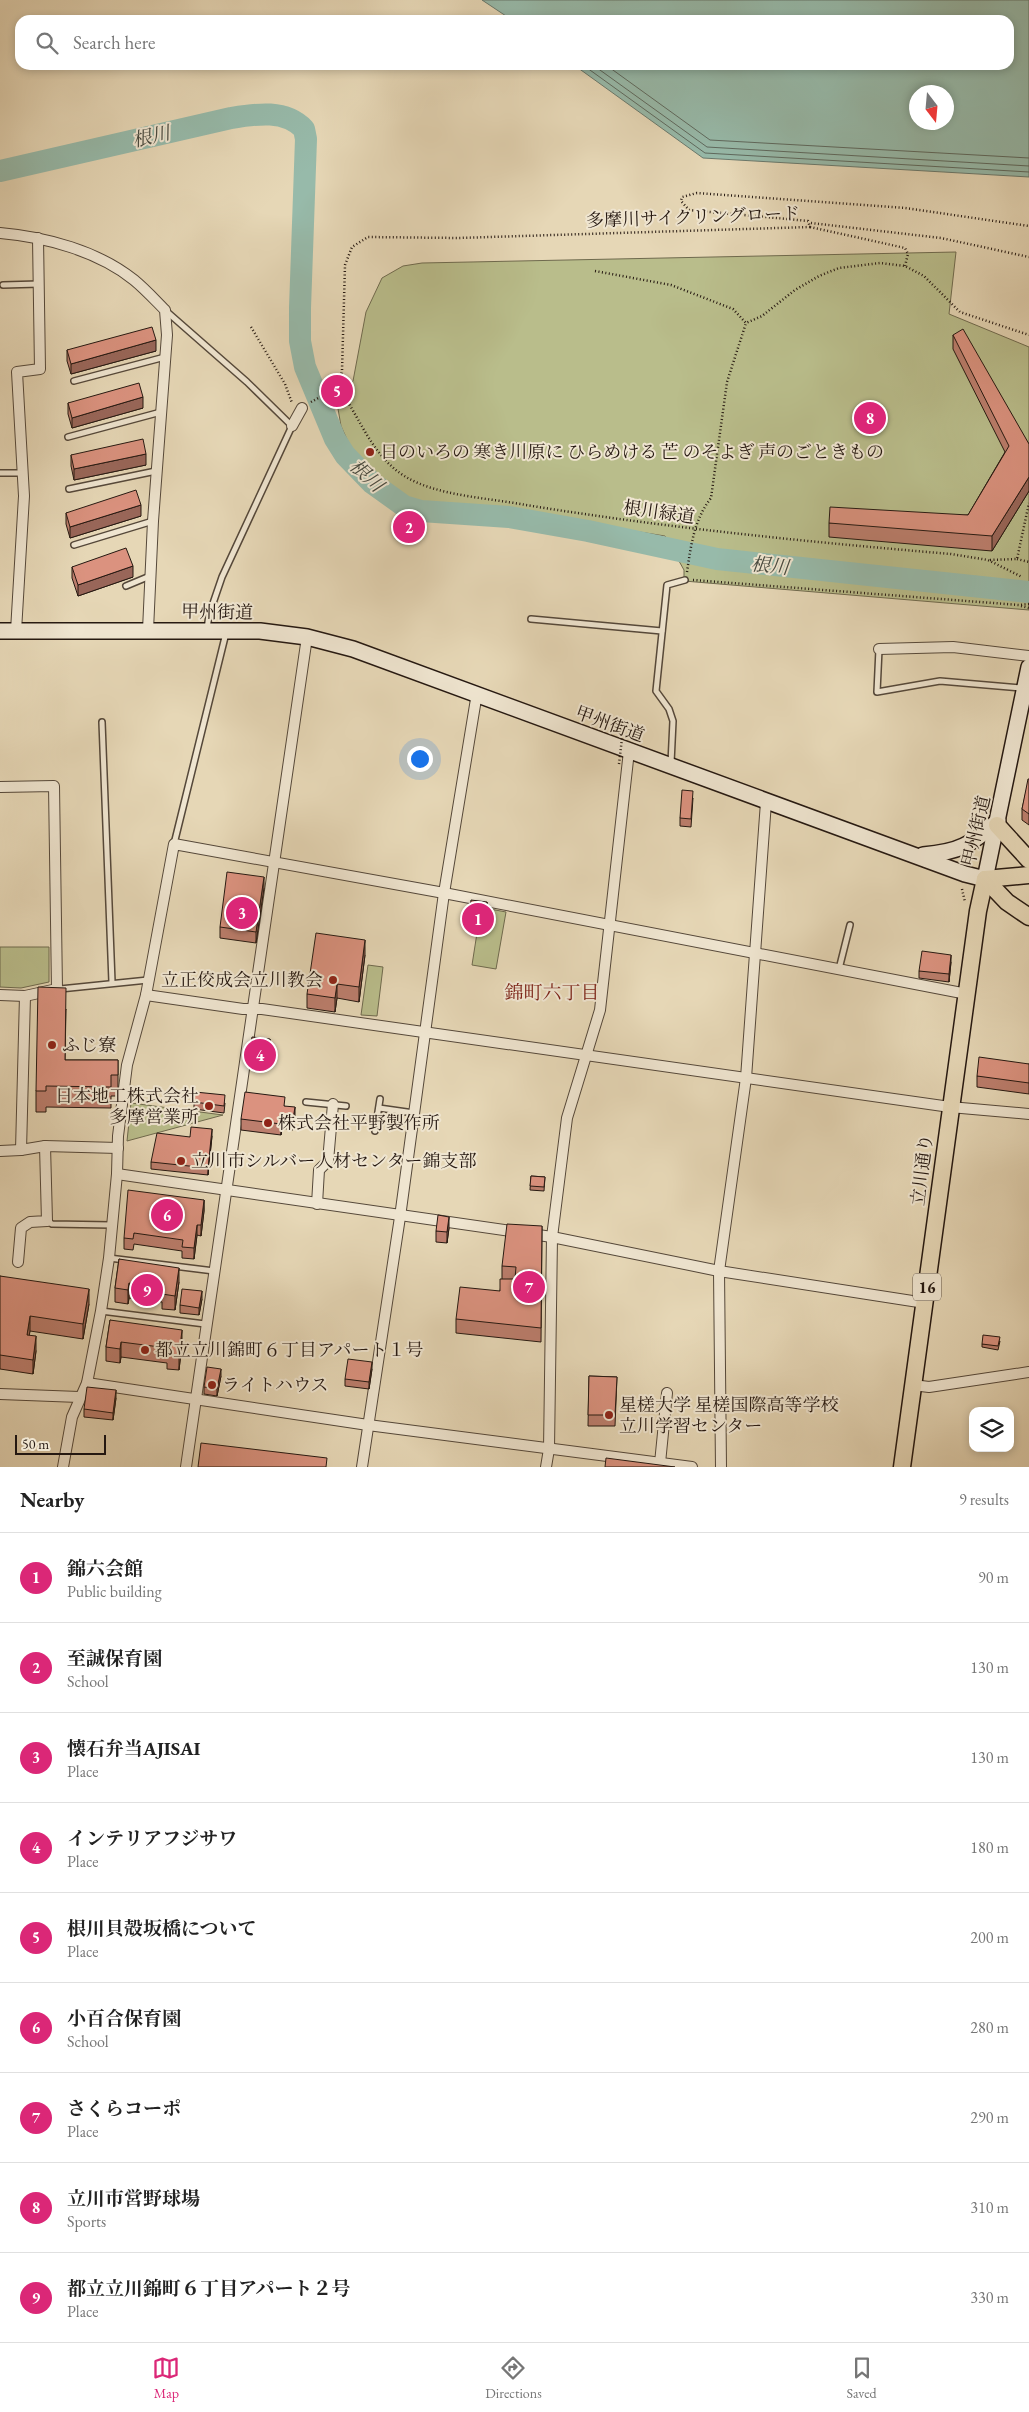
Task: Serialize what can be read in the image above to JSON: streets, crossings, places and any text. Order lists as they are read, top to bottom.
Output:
{
  "streets": {
    "main road": ["甲州街道", "立川通り", "16"],
    "path": ["多摩川サイクリングロード", "根川緑道"]
  },
  "crossings": [
    ["多摩川サイクリングロード", "根川緑道"],
    ["甲州街道", "立川通り"]
  ],
  "districts": ["錦町六丁目"],
  "water": ["根川"],
  "places": [
    "日のいろの 寒き川原に ひらめける 芒 のそよぎ 声のごときもの",
    "立正佼成会立川教会",
    "ふじ寮",
    "日本地工株式会社 多摩営業所",
    "株式会社平野製作所",
    "立川市シルバー人材センター錦支部",
    "都立立川錦町６丁目アパート１号",
    "ライトハウス",
    "星槎大学 星槎国際高等学校 立川学習センター"
  ],
  "scale_bar": "50 m",
  "north": "bottom",
  "page": {
    "search": "Search here",
    "pins": [
      "5",
      "8",
      "2",
      "3",
      "1",
      "4",
      "6",
      "7",
      "9"
    ],
    "scale": "50 m",
    "heading": ["Nearby", "9 results"],
    "list": [
      {
        "mark": "1",
        "name": "錦六会館",
        "note": "Public building",
        "value": "90 m"
      },
      {
        "mark": "2",
        "name": "至誠保育園",
        "note": "School",
        "value": "130 m"
      },
      {
        "mark": "3",
        "name": "懐石弁当AJISAI",
        "note": "Place",
        "value": "130 m"
      },
      {
        "mark": "4",
        "name": "インテリアフジサワ",
        "note": "Place",
        "value": "180 m"
      },
      {
        "mark": "5",
        "name": "根川貝殻坂橋について",
        "note": "Place",
        "value": "200 m"
      },
      {
        "mark": "6",
        "name": "小百合保育園",
        "note": "School",
        "value": "280 m"
      },
      {
        "mark": "7",
        "name": "さくらコーポ",
        "note": "Place",
        "value": "290 m"
      },
      {
        "mark": "8",
        "name": "立川市営野球場",
        "note": "Sports",
        "value": "310 m"
      },
      {
        "mark": "9",
        "name": "都立立川錦町６丁目アパート２号",
        "note": "Place",
        "value": "330 m"
      }
    ],
    "nav": ["Map", "Directions", "Saved"]
  }
}
